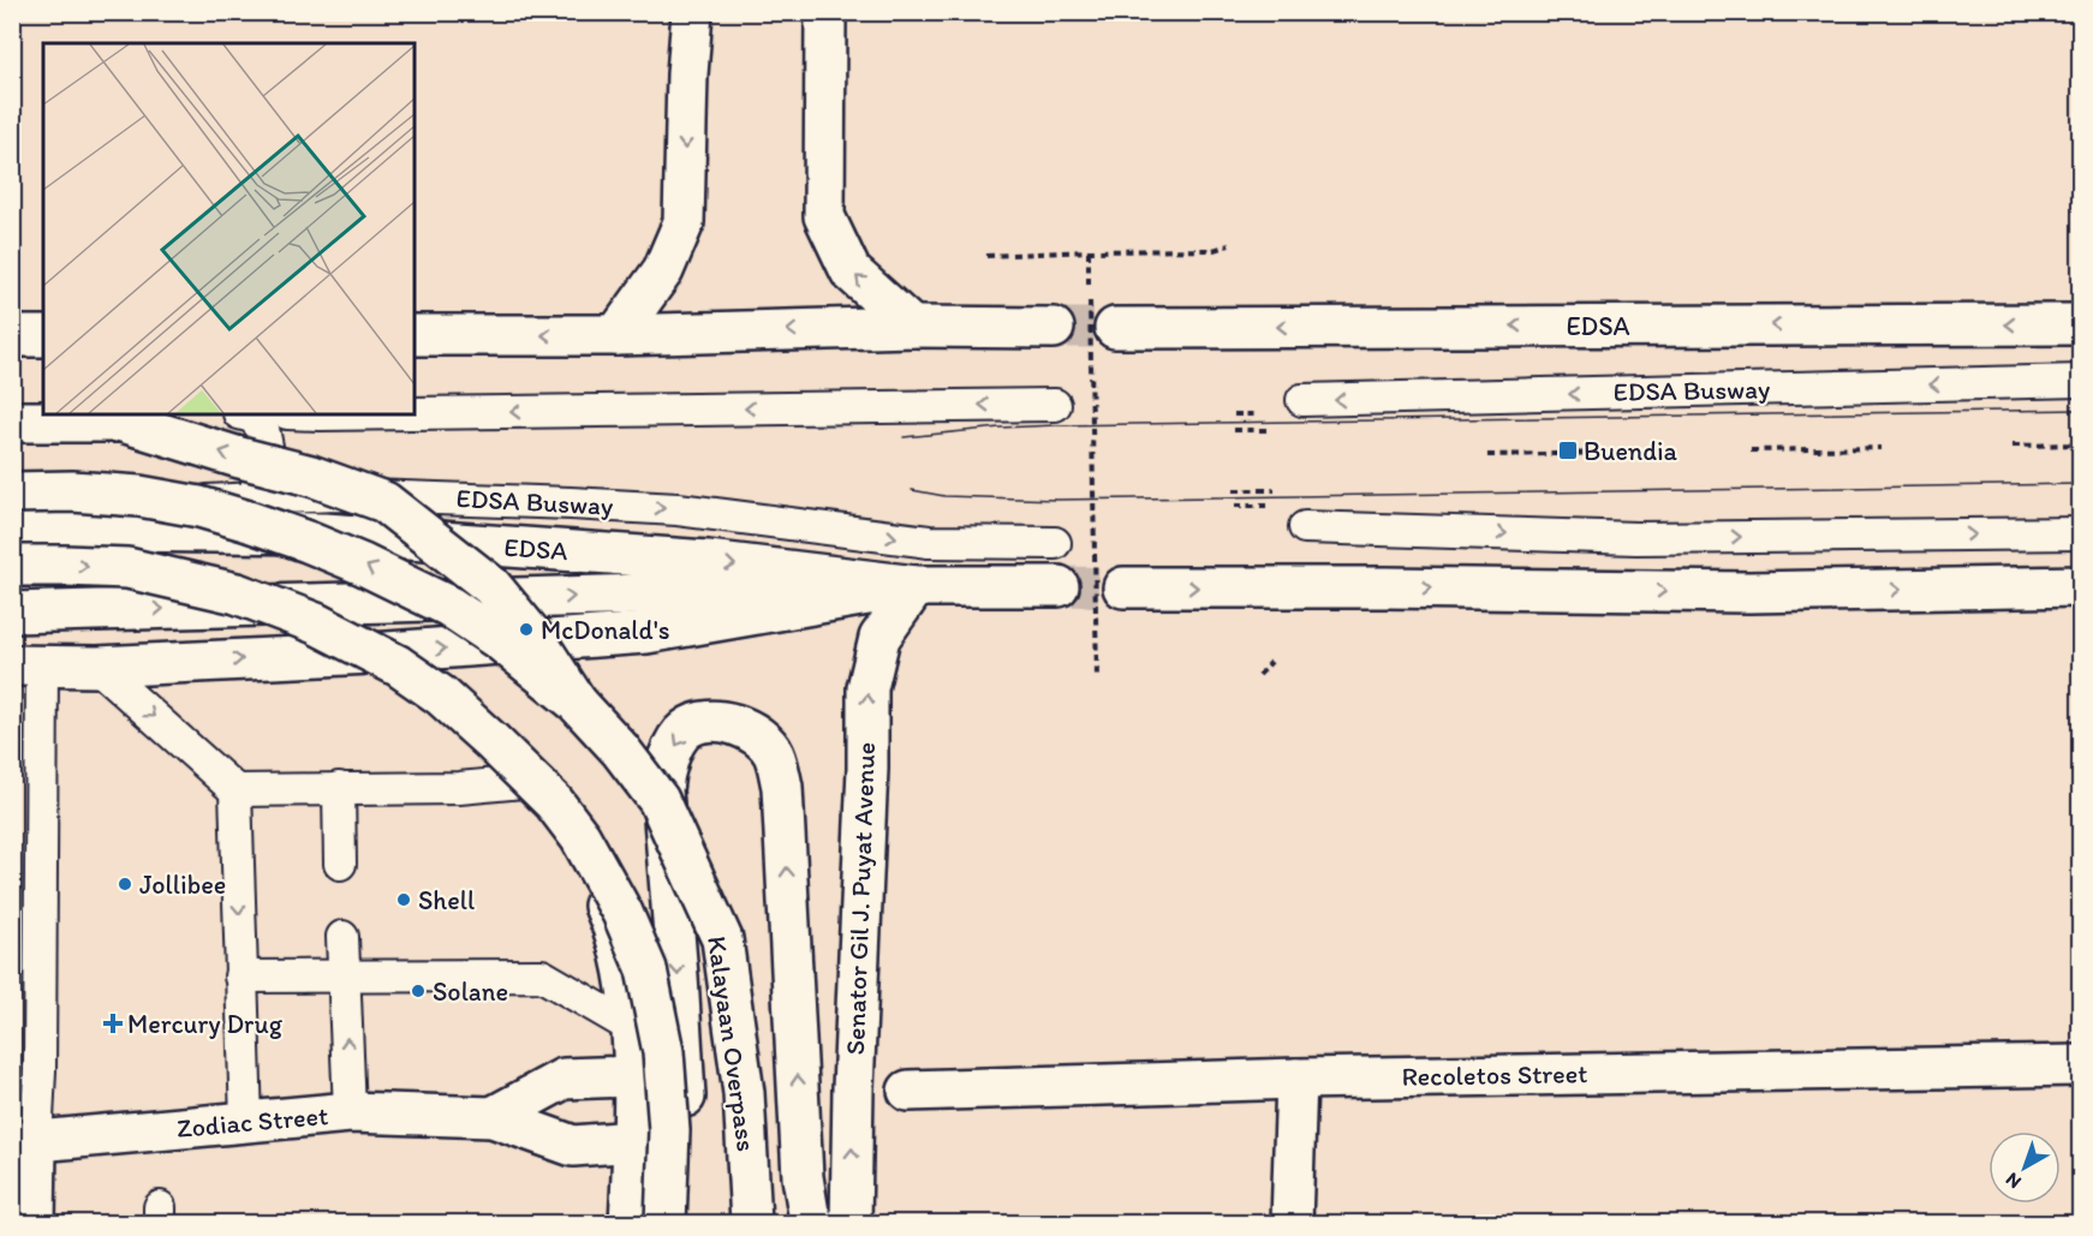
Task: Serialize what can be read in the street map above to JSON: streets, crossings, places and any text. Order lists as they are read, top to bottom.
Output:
{
  "streets": {
    "main road": [
      "EDSA",
      "Senator Gil J. Puyat Avenue",
      "Kalayaan Overpass",
      "Recoletos Street",
      "Zodiac Street"
    ],
    "lane": ["EDSA Busway"]
  },
  "crossings": [
    ["EDSA", "Senator Gil J. Puyat Avenue"]
  ],
  "one_way": ["Senator Gil J. Puyat Avenue"],
  "places": {
    "transit": ["Buendia"],
    "other": [
      "McDonald's",
      "Jollibee",
      "Shell",
      "Solane"
    ],
    "health": ["Mercury Drug"]
  },
  "north": "bottom left"
}
